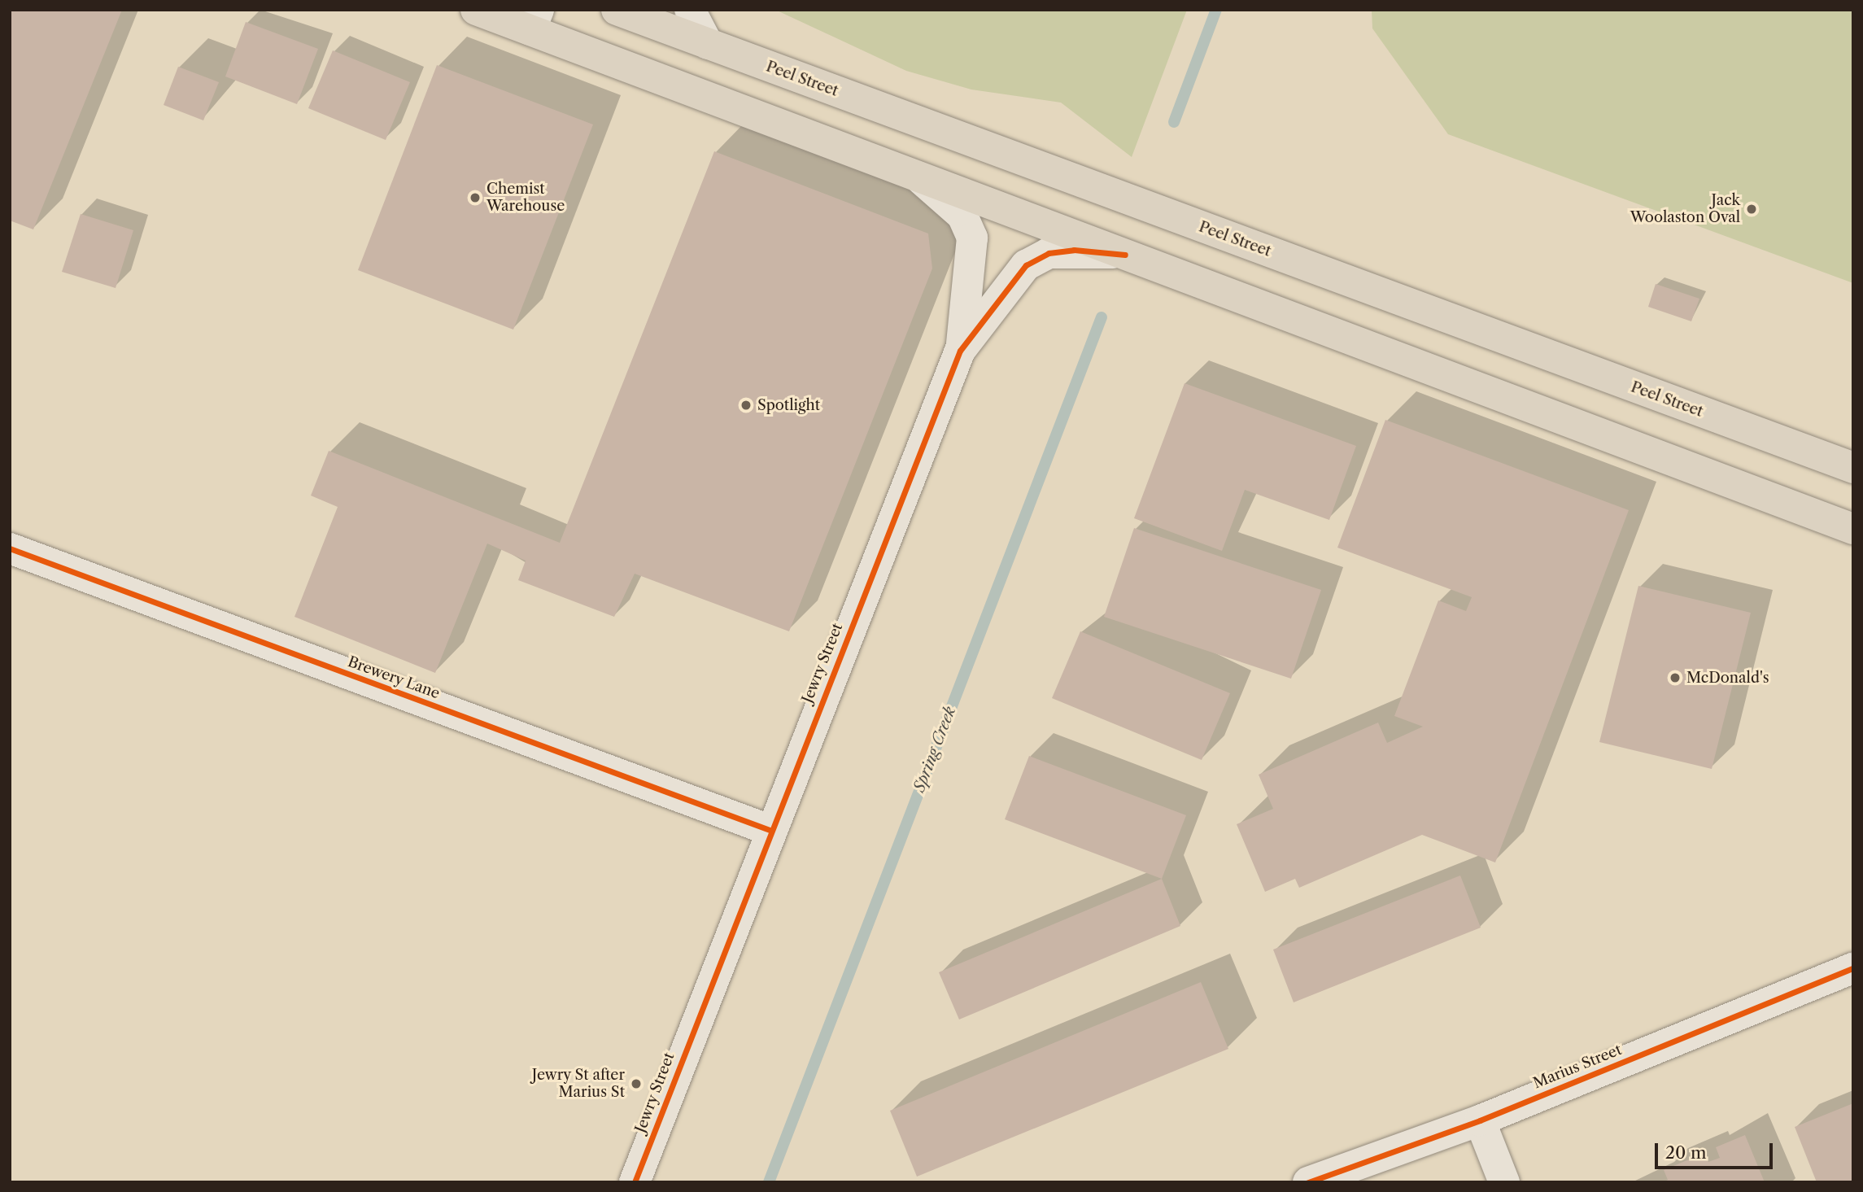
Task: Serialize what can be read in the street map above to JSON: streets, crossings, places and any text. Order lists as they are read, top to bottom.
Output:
{
  "streets": {
    "main road": ["Peel Street"],
    "street": ["Jewry Street", "Brewery Lane", "Marius Street"]
  },
  "crossings": [
    ["Jewry Street", "Brewery Lane"]
  ],
  "water": ["Spring Creek"],
  "places": [
    "Chemist Warehouse",
    "Jack Woolaston Oval",
    "Spotlight",
    "McDonald's",
    "Jewry St after Marius St"
  ],
  "scale_bar": "20 m"
}
